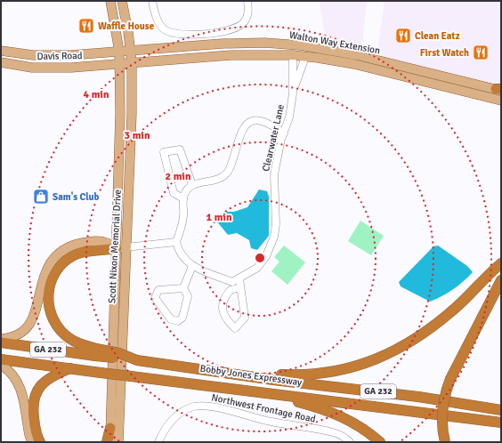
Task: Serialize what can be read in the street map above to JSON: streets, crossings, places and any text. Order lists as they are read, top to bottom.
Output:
{
  "streets": {
    "highway": ["GA 232", "Bobby Jones Expressway"],
    "main road": ["Walton Way Extension", "Davis Road", "Scott Nixon Memorial Drive"],
    "street": ["Clearwater Lane", "Northwest Frontage Road"]
  },
  "crossings": [
    ["Walton Way Extension", "Davis Road"],
    ["Walton Way Extension", "Clearwater Lane"],
    ["Walton Way Extension", "Scott Nixon Memorial Drive"],
    ["Davis Road", "Scott Nixon Memorial Drive"],
    ["GA 232", "Bobby Jones Expressway"]
  ],
  "places": {
    "restaurant": ["Waffle House", "Clean Eatz", "First Watch"],
    "shop": ["Sam's Club"]
  },
  "rings": [
    "4 min",
    "3 min",
    "2 min",
    "1 min"
  ]
}
